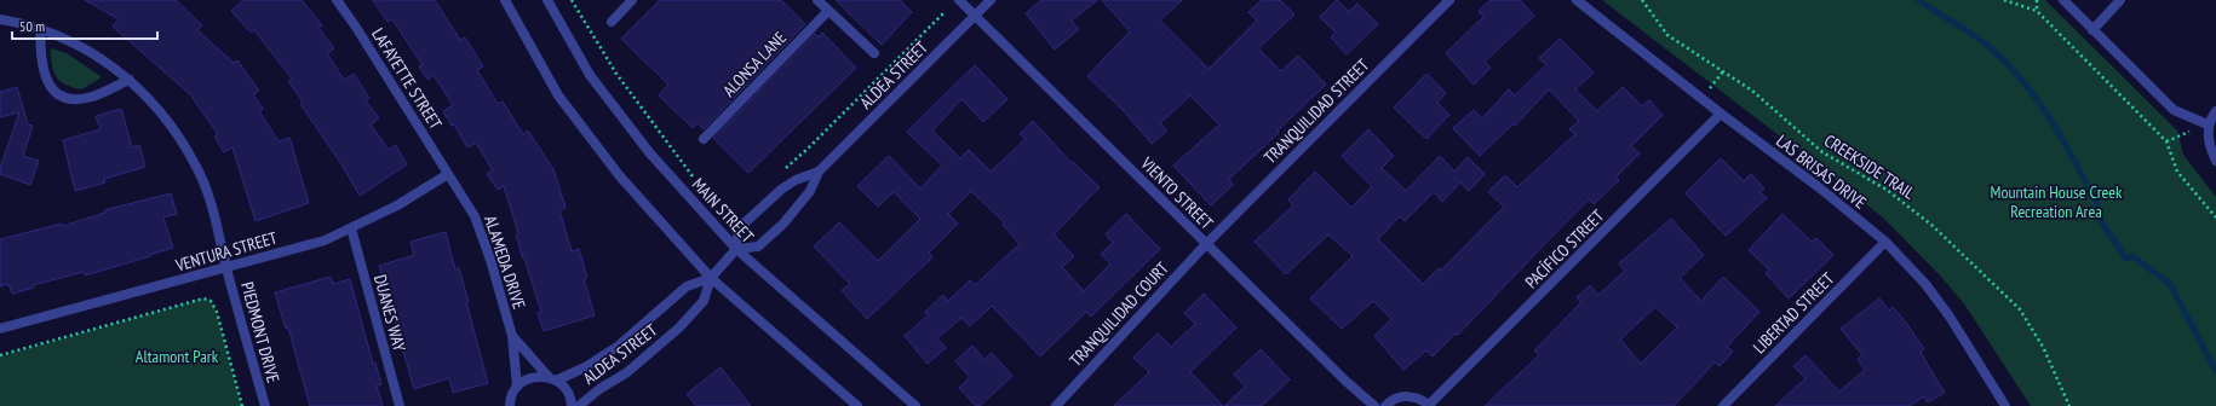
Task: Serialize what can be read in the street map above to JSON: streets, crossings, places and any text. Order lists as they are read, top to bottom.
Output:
{
  "streets": {
    "street": [
      "ALONSA LANE",
      "ALDEA STREET",
      "LAFAYETTE STREET",
      "TRANQUILIDAD STREET",
      "LAS BRISAS DRIVE",
      "VIENTO STREET",
      "MAIN STREET",
      "PACÍFICO STREET",
      "VENTURA STREET",
      "ALAMEDA DRIVE",
      "DUANES WAY",
      "LIBERTAD STREET",
      "TRANQUILIDAD COURT",
      "PIEDMONT DRIVE"
    ],
    "path": ["CREEKSIDE TRAIL"]
  },
  "crossings": [
    ["ALDEA STREET", "VIENTO STREET"],
    ["ALDEA STREET", "MAIN STREET"],
    ["ALDEA STREET", "ALAMEDA DRIVE"],
    ["LAFAYETTE STREET", "VENTURA STREET"],
    ["LAFAYETTE STREET", "ALAMEDA DRIVE"],
    ["TRANQUILIDAD STREET", "VIENTO STREET"],
    ["TRANQUILIDAD STREET", "TRANQUILIDAD COURT"],
    ["LAS BRISAS DRIVE", "PACÍFICO STREET"],
    ["LAS BRISAS DRIVE", "LIBERTAD STREET"],
    ["VIENTO STREET", "TRANQUILIDAD COURT"],
    ["VENTURA STREET", "ALAMEDA DRIVE"],
    ["VENTURA STREET", "DUANES WAY"],
    ["VENTURA STREET", "PIEDMONT DRIVE"]
  ],
  "parks": ["Mountain House Creek Recreation Area", "Altamont Park"],
  "scale_bar": "50 m"
}
